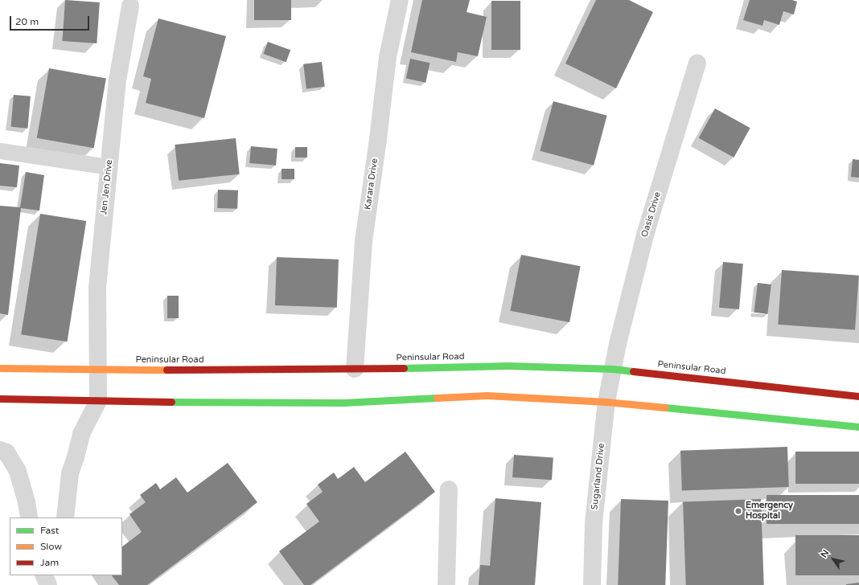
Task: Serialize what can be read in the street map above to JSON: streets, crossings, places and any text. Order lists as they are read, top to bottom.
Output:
{
  "streets": {
    "main road": ["Peninsular Road"],
    "street": [
      "Karara Drive",
      "Jen Jen Drive",
      "Oasis Drive",
      "Sugarland Drive"
    ]
  },
  "crossings": [
    ["Karara Drive", "Peninsular Road"],
    ["Jen Jen Drive", "Peninsular Road"],
    ["Oasis Drive", "Peninsular Road"],
    ["Oasis Drive", "Sugarland Drive"],
    ["Peninsular Road", "Sugarland Drive"]
  ],
  "places": ["Emergency Hospital"],
  "legend": ["Fast", "Slow", "Jam"],
  "scale_bar": "20 m",
  "north": "top left"
}
